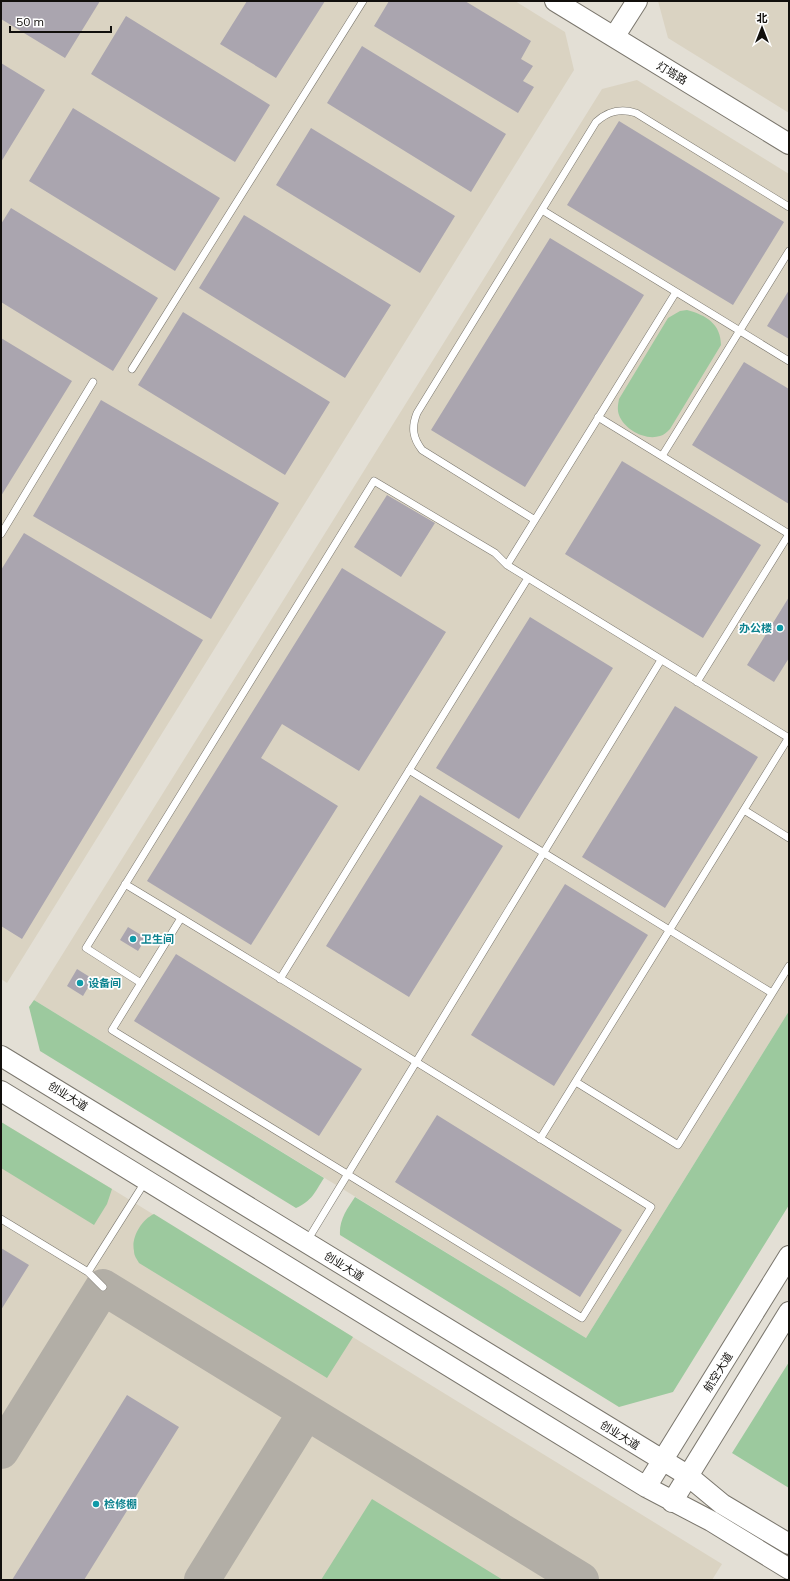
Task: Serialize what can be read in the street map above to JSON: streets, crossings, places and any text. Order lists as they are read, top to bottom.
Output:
{
  "streets": {
    "main road": ["灯塔路", "创业大道", "航空大道"]
  },
  "crossings": [
    ["创业大道", "航空大道"]
  ],
  "places": [
    "办公楼",
    "卫生间",
    "设备间",
    "检修棚"
  ],
  "scale_bar": "50 m",
  "north": "top"
}
